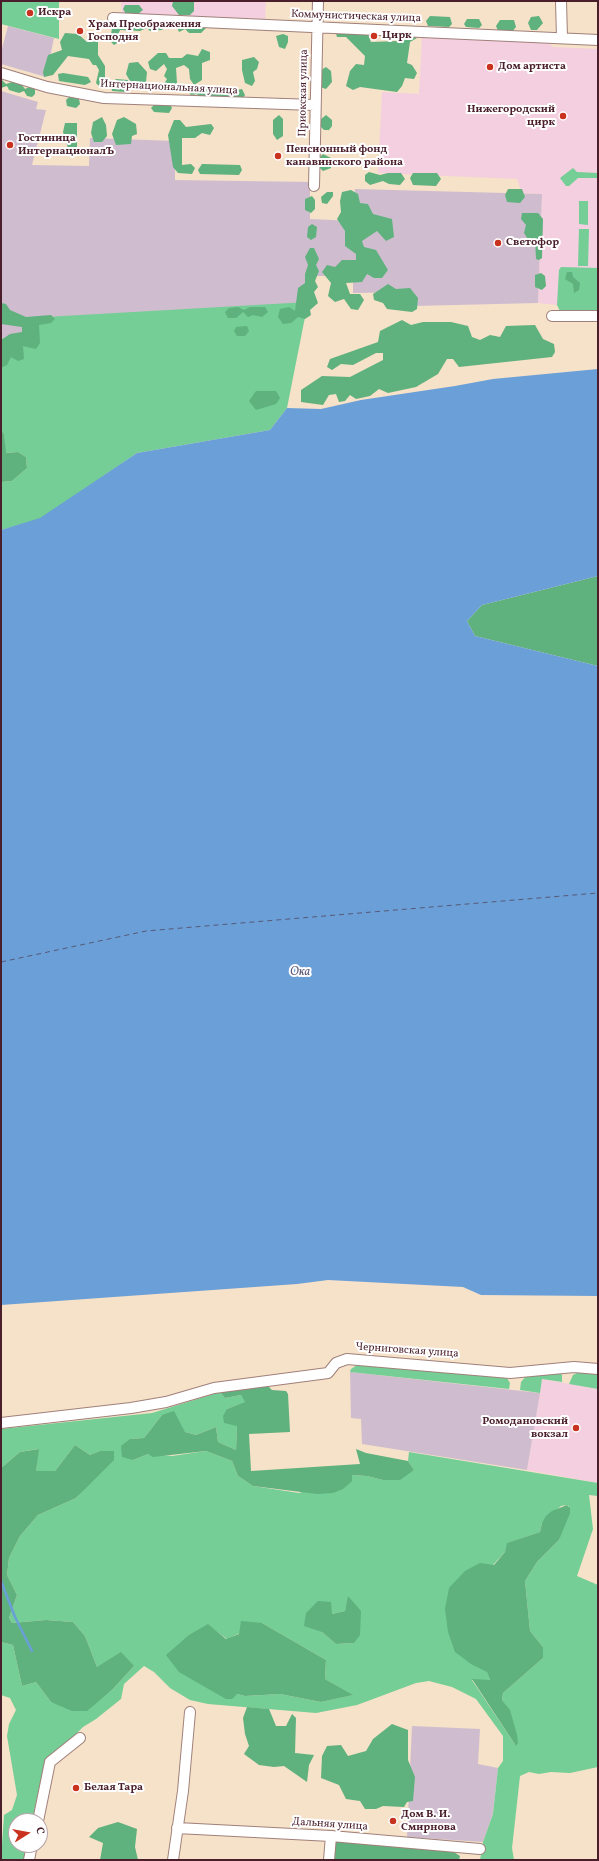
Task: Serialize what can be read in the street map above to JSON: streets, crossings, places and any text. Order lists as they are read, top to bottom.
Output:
{
  "streets": {
    "street": [
      "Коммунистическая улица",
      "Интернациональная улица",
      "Приокская улица",
      "Черниговская улица",
      "Дальняя улица"
    ]
  },
  "crossings": [
    ["Коммунистическая улица", "Приокская улица"],
    ["Интернациональная улица", "Приокская улица"]
  ],
  "water": ["Ока"],
  "places": [
    "Искра",
    "Храм Преображения Господня",
    "Цирк",
    "Дом артиста",
    "Нижегородский цирк",
    "Гостиница ИнтернационалЪ",
    "Пенсионный фонд канавинского района",
    "Светофор",
    "Ромодановский вокзал",
    "Белая Тара",
    "Дом В. И. Смирнова"
  ],
  "north": "right"
}
